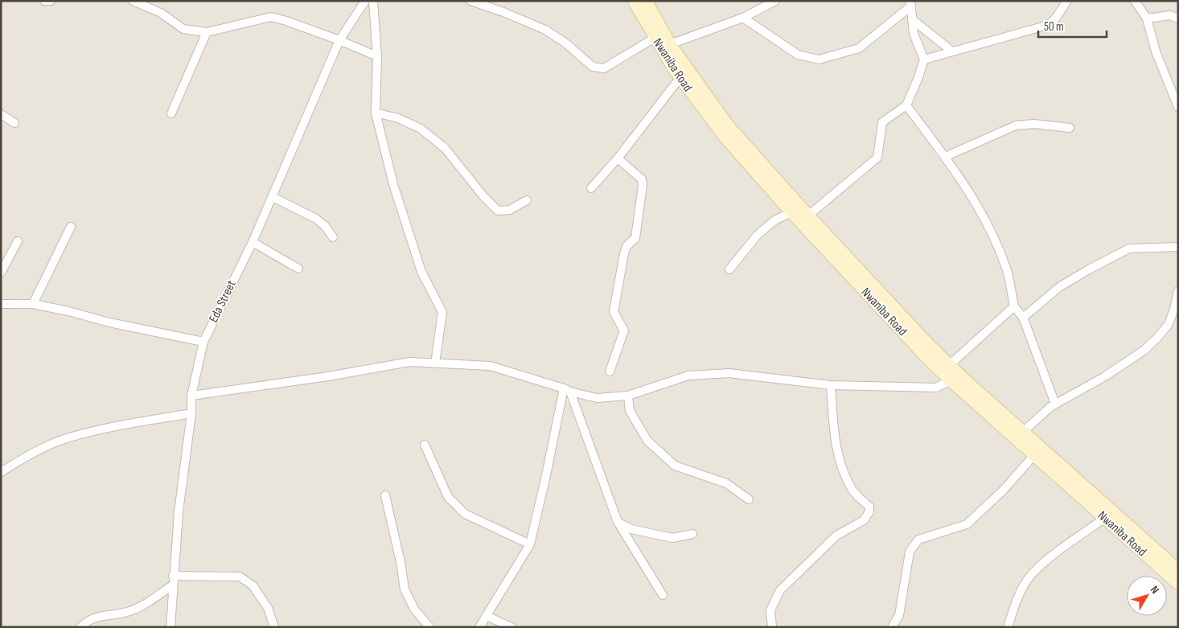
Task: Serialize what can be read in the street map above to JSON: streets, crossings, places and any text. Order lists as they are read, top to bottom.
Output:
{
  "streets": {
    "main road": ["Nwaniba Road"],
    "street": ["Eda Street"]
  },
  "scale_bar": "50 m",
  "north": "top right"
}
